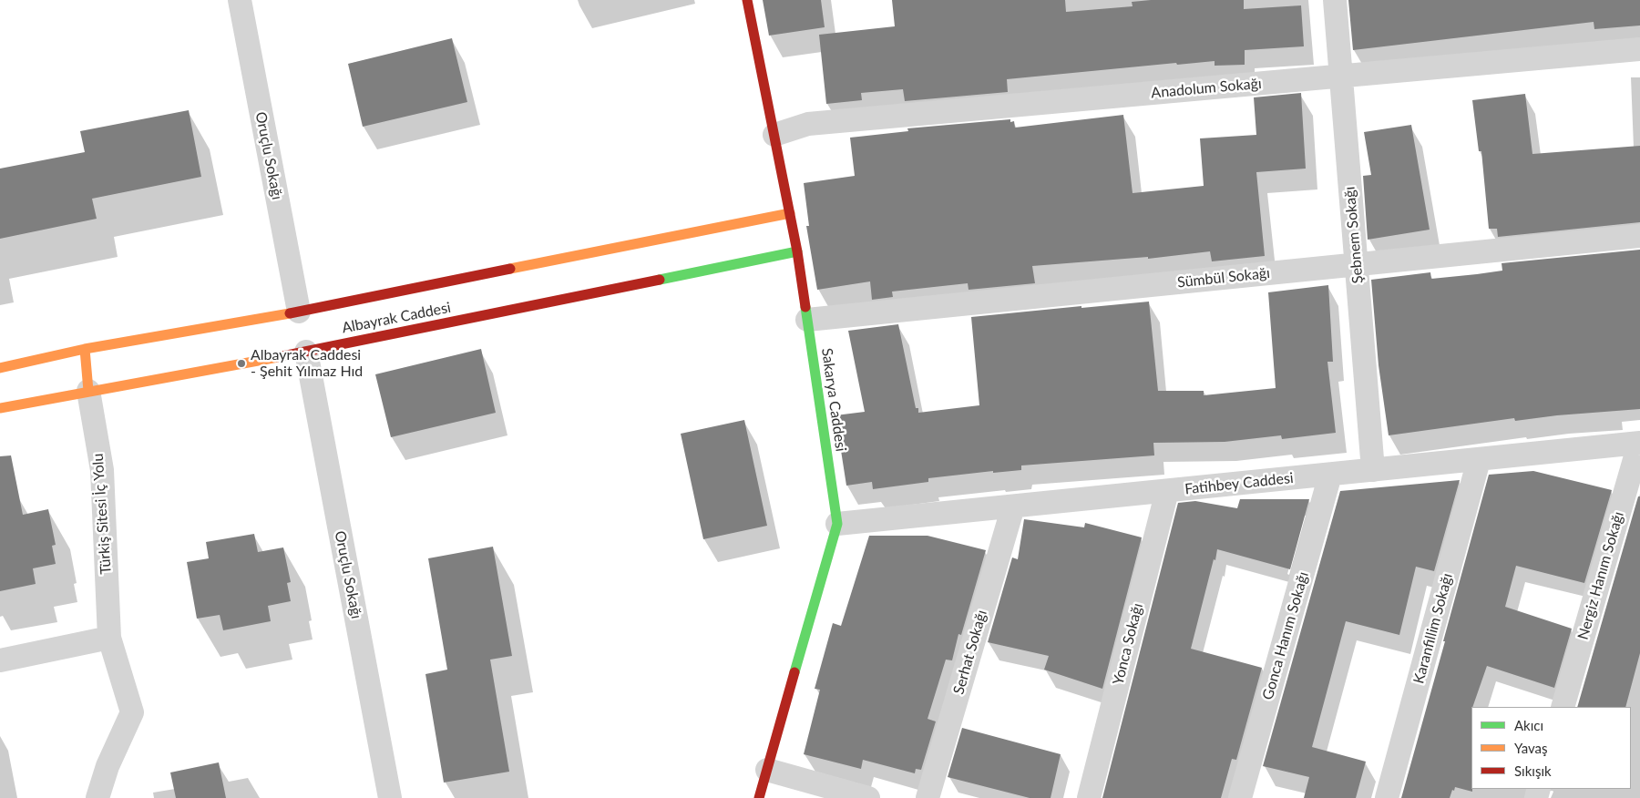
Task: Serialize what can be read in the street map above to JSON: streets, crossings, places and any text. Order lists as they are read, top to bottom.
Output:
{
  "streets": {
    "street": [
      "Anadolum Sokağı",
      "Oruçlu Sokağı",
      "Şebnem Sokağı",
      "Sümbül Sokağı",
      "Albayrak Caddesi",
      "Sakarya Caddesi",
      "Fatihbey Caddesi",
      "Türkiş Sitesi İç Yolu",
      "Nergiz Hanım Sokağı",
      "Karanfillim Sokağı",
      "Gonca Hanım Sokağı",
      "Yonca Sokağı",
      "Serhat Sokağı"
    ]
  },
  "crossings": [
    ["Anadolum Sokağı", "Şebnem Sokağı"],
    ["Anadolum Sokağı", "Sakarya Caddesi"],
    ["Oruçlu Sokağı", "Albayrak Caddesi"],
    ["Şebnem Sokağı", "Sümbül Sokağı"],
    ["Şebnem Sokağı", "Fatihbey Caddesi"],
    ["Sümbül Sokağı", "Sakarya Caddesi"],
    ["Albayrak Caddesi", "Sakarya Caddesi"],
    ["Albayrak Caddesi", "Türkiş Sitesi İç Yolu"],
    ["Sakarya Caddesi", "Fatihbey Caddesi"],
    ["Fatihbey Caddesi", "Nergiz Hanım Sokağı"],
    ["Fatihbey Caddesi", "Karanfillim Sokağı"],
    ["Fatihbey Caddesi", "Gonca Hanım Sokağı"],
    ["Fatihbey Caddesi", "Yonca Sokağı"],
    ["Fatihbey Caddesi", "Serhat Sokağı"]
  ],
  "places": ["Albayrak Caddesi - Şehit Yılmaz Hıd"],
  "legend": ["Akıcı", "Yavaş", "Sıkışık"]
}
